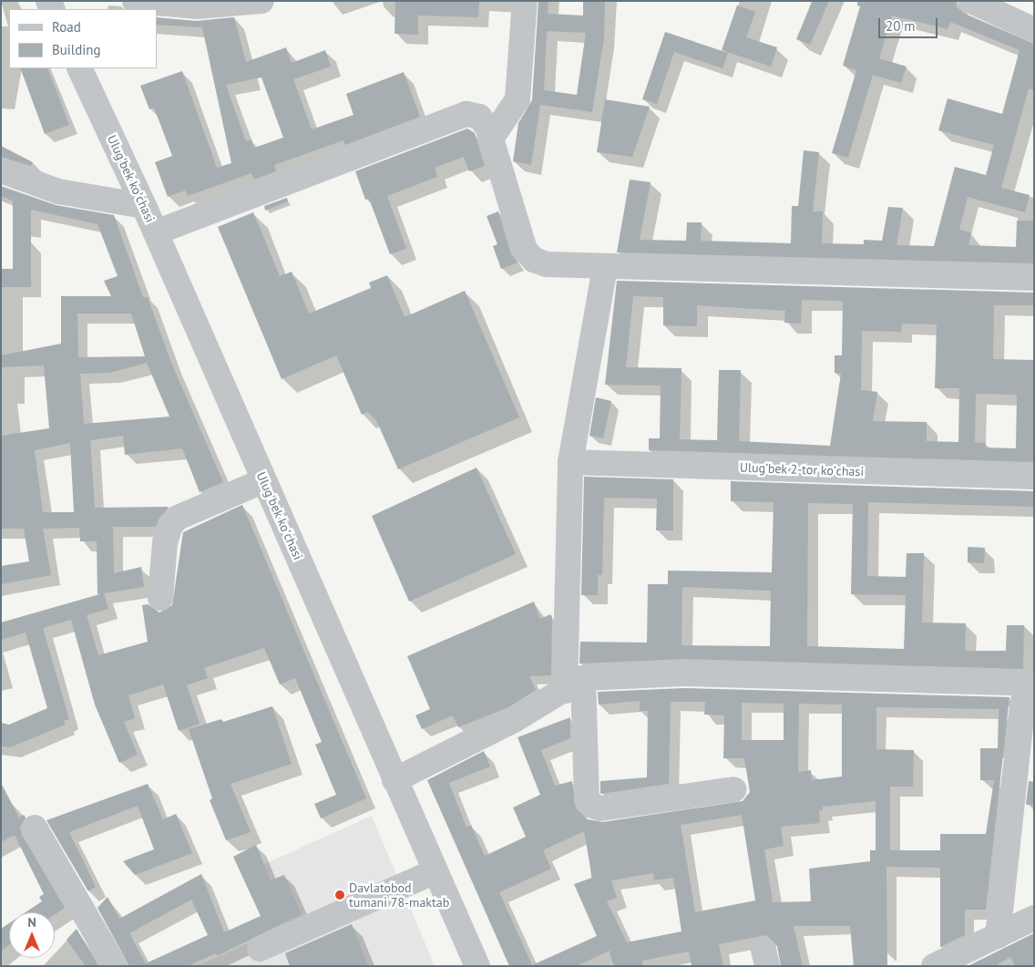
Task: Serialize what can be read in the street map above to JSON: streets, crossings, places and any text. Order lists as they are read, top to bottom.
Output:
{
  "streets": {
    "street": ["Ulugʻbek koʻchasi", "Ulugʼbek 2-tor koʼchasi"]
  },
  "places": ["Davlatobod tumani 78-maktab"],
  "legend": ["Road", "Building"],
  "scale_bar": "20 m",
  "north": "top"
}
